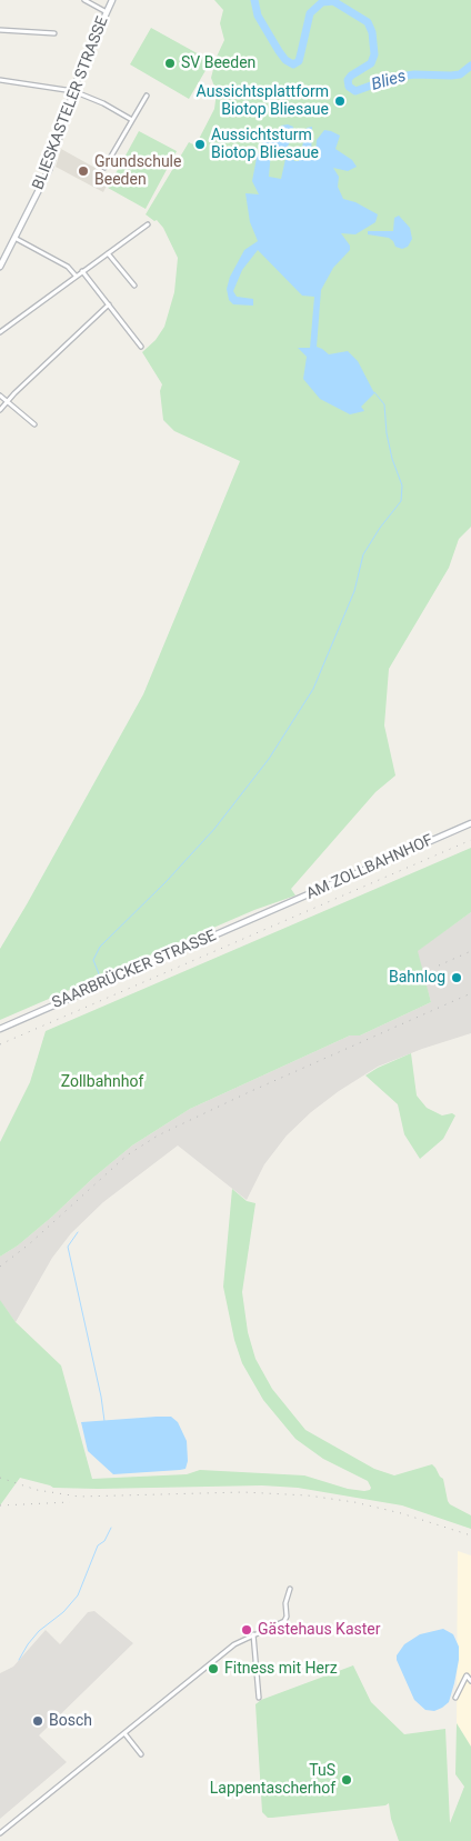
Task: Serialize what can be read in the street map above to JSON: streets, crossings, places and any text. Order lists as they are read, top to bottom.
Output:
{
  "streets": {
    "main road": ["BLIESKASTELER STRASSE", "AM ZOLLBAHNHOF", "SAARBRÜCKER STRASSE"]
  },
  "crossings": [
    ["AM ZOLLBAHNHOF", "SAARBRÜCKER STRASSE"]
  ],
  "water": ["Blies"],
  "parks": ["Zollbahnhof"],
  "places": [
    "SV Beeden",
    "Aussichtsplattform Biotop Bliesaue",
    "Aussichtsturm Biotop Bliesaue",
    "Grundschule Beeden",
    "Bahnlog",
    "Gästehaus Kaster",
    "Fitness mit Herz",
    "Bosch",
    "TuS Lappentascherhof"
  ]
}
